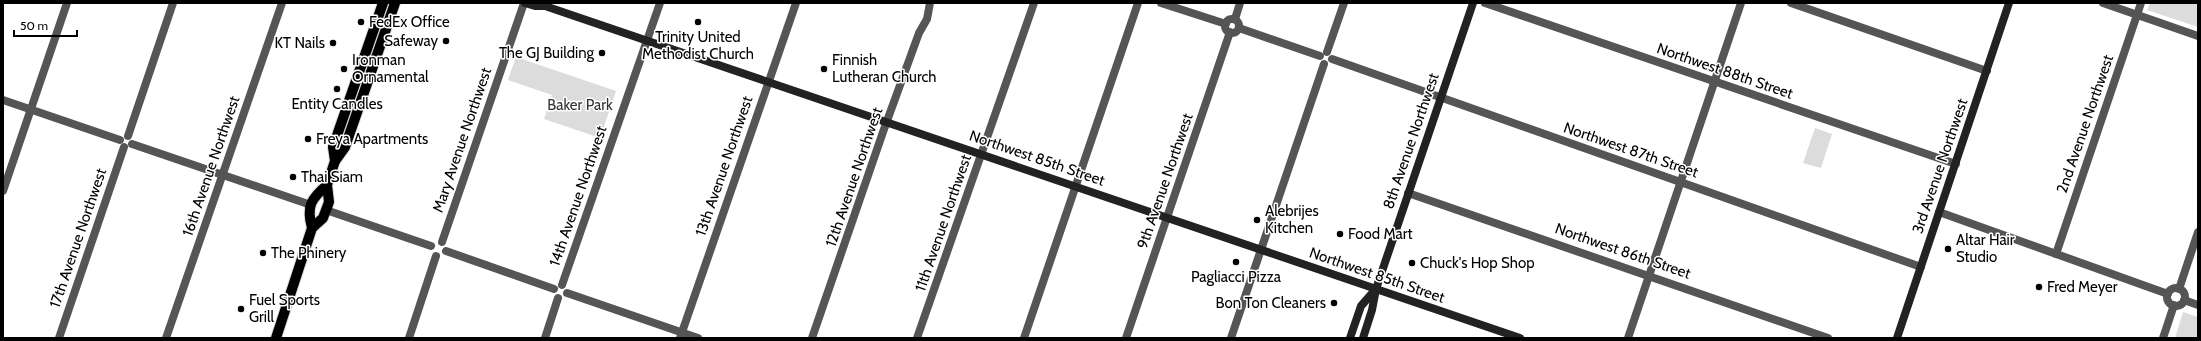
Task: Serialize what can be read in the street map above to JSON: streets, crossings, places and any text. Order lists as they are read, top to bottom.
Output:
{
  "streets": {
    "main road": ["8th Avenue Northwest", "Northwest 85th Street", "3rd Avenue Northwest"],
    "street": [
      "Northwest 88th Street",
      "2nd Avenue Northwest",
      "Mary Avenue Northwest",
      "Northwest 87th Street",
      "16th Avenue Northwest",
      "13th Avenue Northwest",
      "12th Avenue Northwest",
      "9th Avenue Northwest",
      "14th Avenue Northwest",
      "11th Avenue Northwest",
      "17th Avenue Northwest",
      "Northwest 86th Street"
    ]
  },
  "crossings": [
    ["Northwest 88th Street", "3rd Avenue Northwest"],
    ["Mary Avenue Northwest", "Northwest 85th Street"],
    ["8th Avenue Northwest", "Northwest 87th Street"],
    ["8th Avenue Northwest", "Northwest 85th Street"],
    ["8th Avenue Northwest", "Northwest 86th Street"],
    ["Northwest 87th Street", "3rd Avenue Northwest"],
    ["Northwest 87th Street", "9th Avenue Northwest"],
    ["Northwest 85th Street", "13th Avenue Northwest"],
    ["Northwest 85th Street", "12th Avenue Northwest"],
    ["Northwest 85th Street", "9th Avenue Northwest"],
    ["Northwest 85th Street", "14th Avenue Northwest"],
    ["Northwest 85th Street", "11th Avenue Northwest"]
  ],
  "parks": ["Baker Park"],
  "places": [
    "FedEx Office",
    "Trinity United Methodist Church",
    "Safeway",
    "KT Nails",
    "The GJ Building",
    "Ironman Ornamental",
    "Finnish Lutheran Church",
    "Entity Candles",
    "Freya Apartments",
    "Thai Siam",
    "Alebrijes Kitchen",
    "Food Mart",
    "Altar Hair Studio",
    "The Phinery",
    "Pagliacci Pizza",
    "Chuck's Hop Shop",
    "Fred Meyer",
    "Bon Ton Cleaners",
    "Fuel Sports Grill"
  ],
  "scale_bar": "50 m"
}
